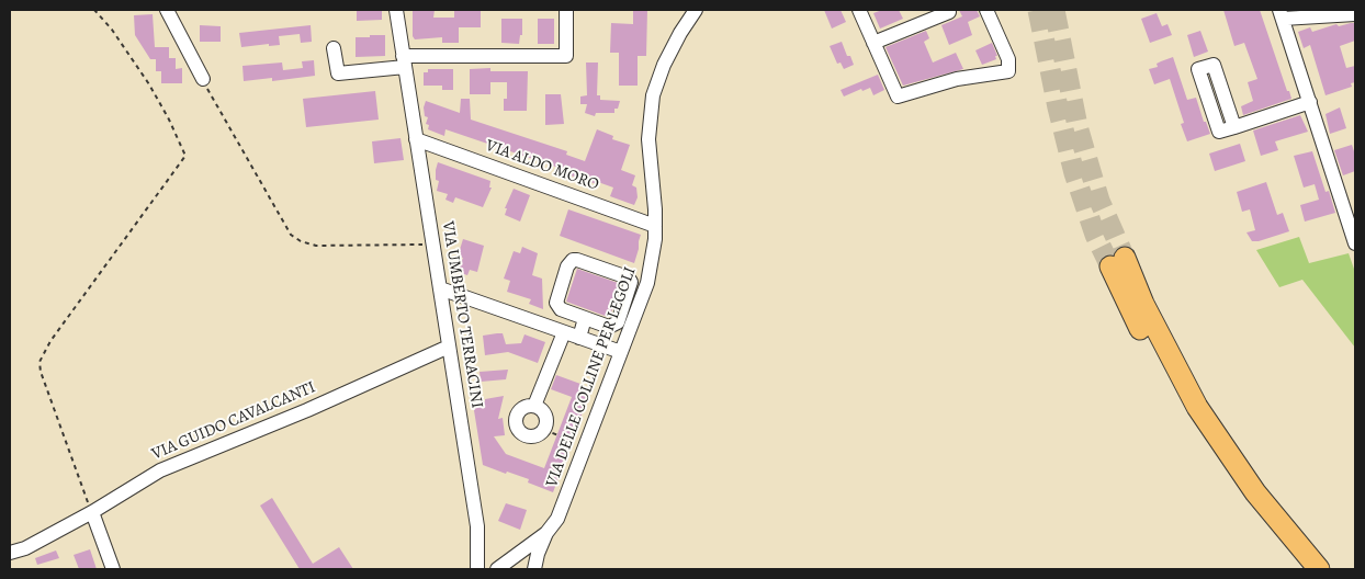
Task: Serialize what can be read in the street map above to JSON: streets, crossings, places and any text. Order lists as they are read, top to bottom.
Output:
{
  "streets": {
    "street": [
      "VIA ALDO MORO",
      "VIA UMBERTO TERRACINI",
      "VIA DELLE COLLINE PER LEGOLI",
      "VIA GUIDO CAVALCANTI"
    ]
  },
  "crossings": [
    ["VIA ALDO MORO", "VIA UMBERTO TERRACINI"],
    ["VIA ALDO MORO", "VIA DELLE COLLINE PER LEGOLI"],
    ["VIA UMBERTO TERRACINI", "VIA GUIDO CAVALCANTI"]
  ]
}
